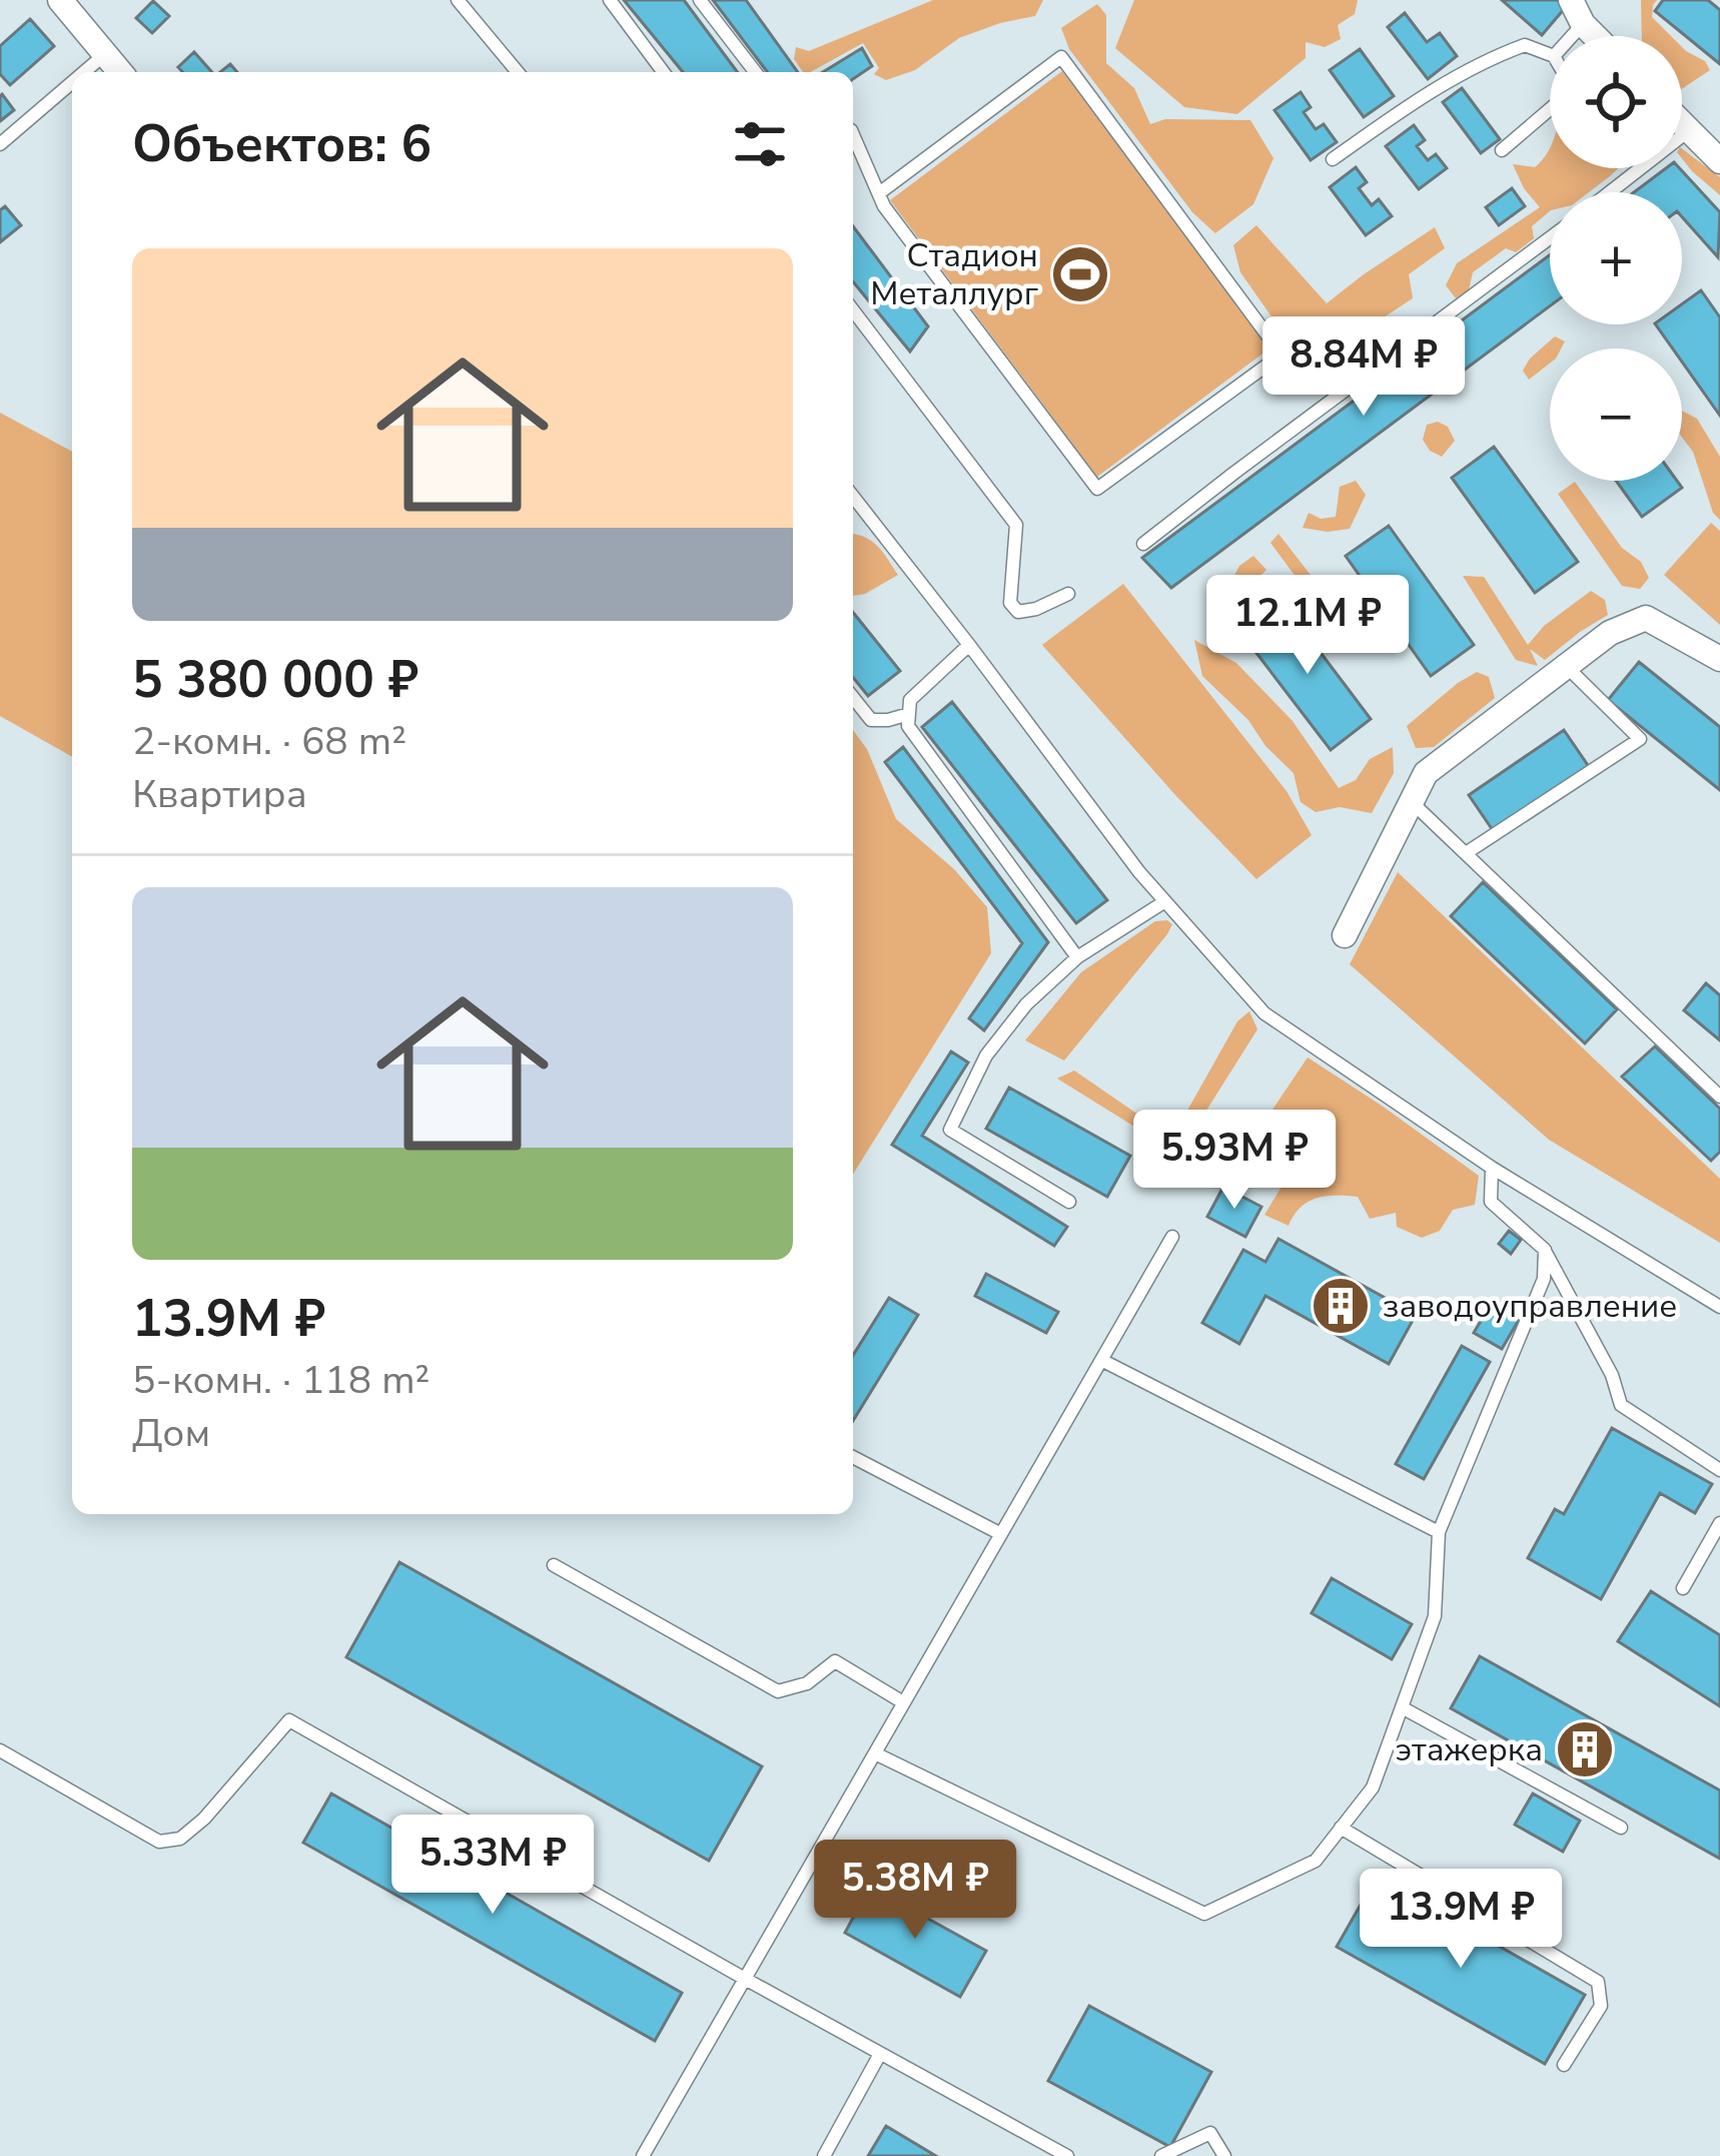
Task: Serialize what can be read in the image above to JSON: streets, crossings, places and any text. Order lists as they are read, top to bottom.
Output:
{
  "places": {
    "sports": ["Стадион Металлург"],
    "building": ["заводоуправление", "этажерка"]
  },
  "page": {
    "map_buttons": ["+", "−"],
    "heading": "Объектов: 6",
    "list": [
      {
        "name": "5 380 000 ₽",
        "note": "2-комн. · 68 m² · Квартира"
      },
      {
        "name": "13.9M ₽",
        "note": "5-комн. · 118 m² · Дом"
      }
    ],
    "price": [
      "8.84M ₽",
      "12.1M ₽",
      "5.93M ₽",
      "5.33M ₽",
      "5.38M ₽",
      "13.9M ₽"
    ]
  }
}
